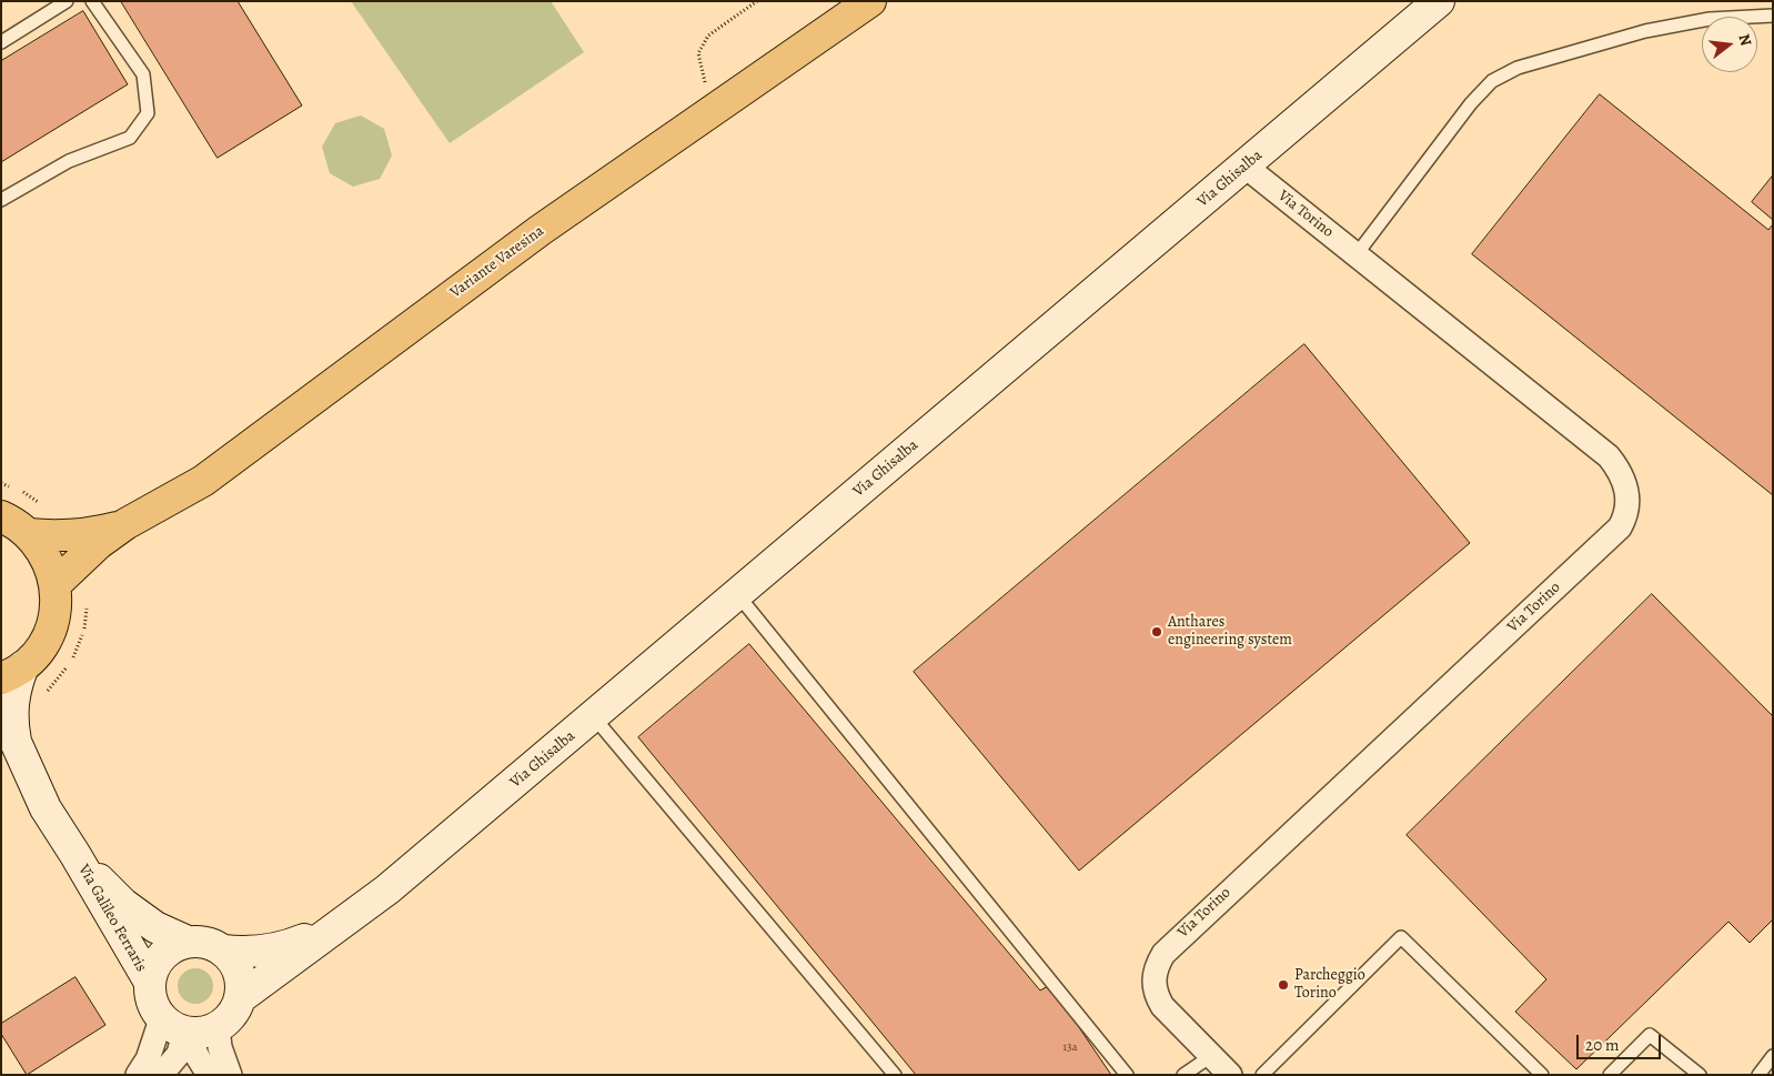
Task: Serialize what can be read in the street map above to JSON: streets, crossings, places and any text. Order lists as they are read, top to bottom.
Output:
{
  "streets": {
    "main road": ["Variante Varesina"],
    "street": ["Via Ghisalba", "Via Torino", "Via Galileo Ferraris"]
  },
  "crossings": [
    ["Via Ghisalba", "Via Torino"],
    ["Via Ghisalba", "Via Galileo Ferraris"],
    ["Variante Varesina", "Via Galileo Ferraris"]
  ],
  "places": ["Anthares engineering system", "Parcheggio Torino"],
  "house_numbers": ["13a"],
  "scale_bar": "20 m",
  "north": "right"
}
